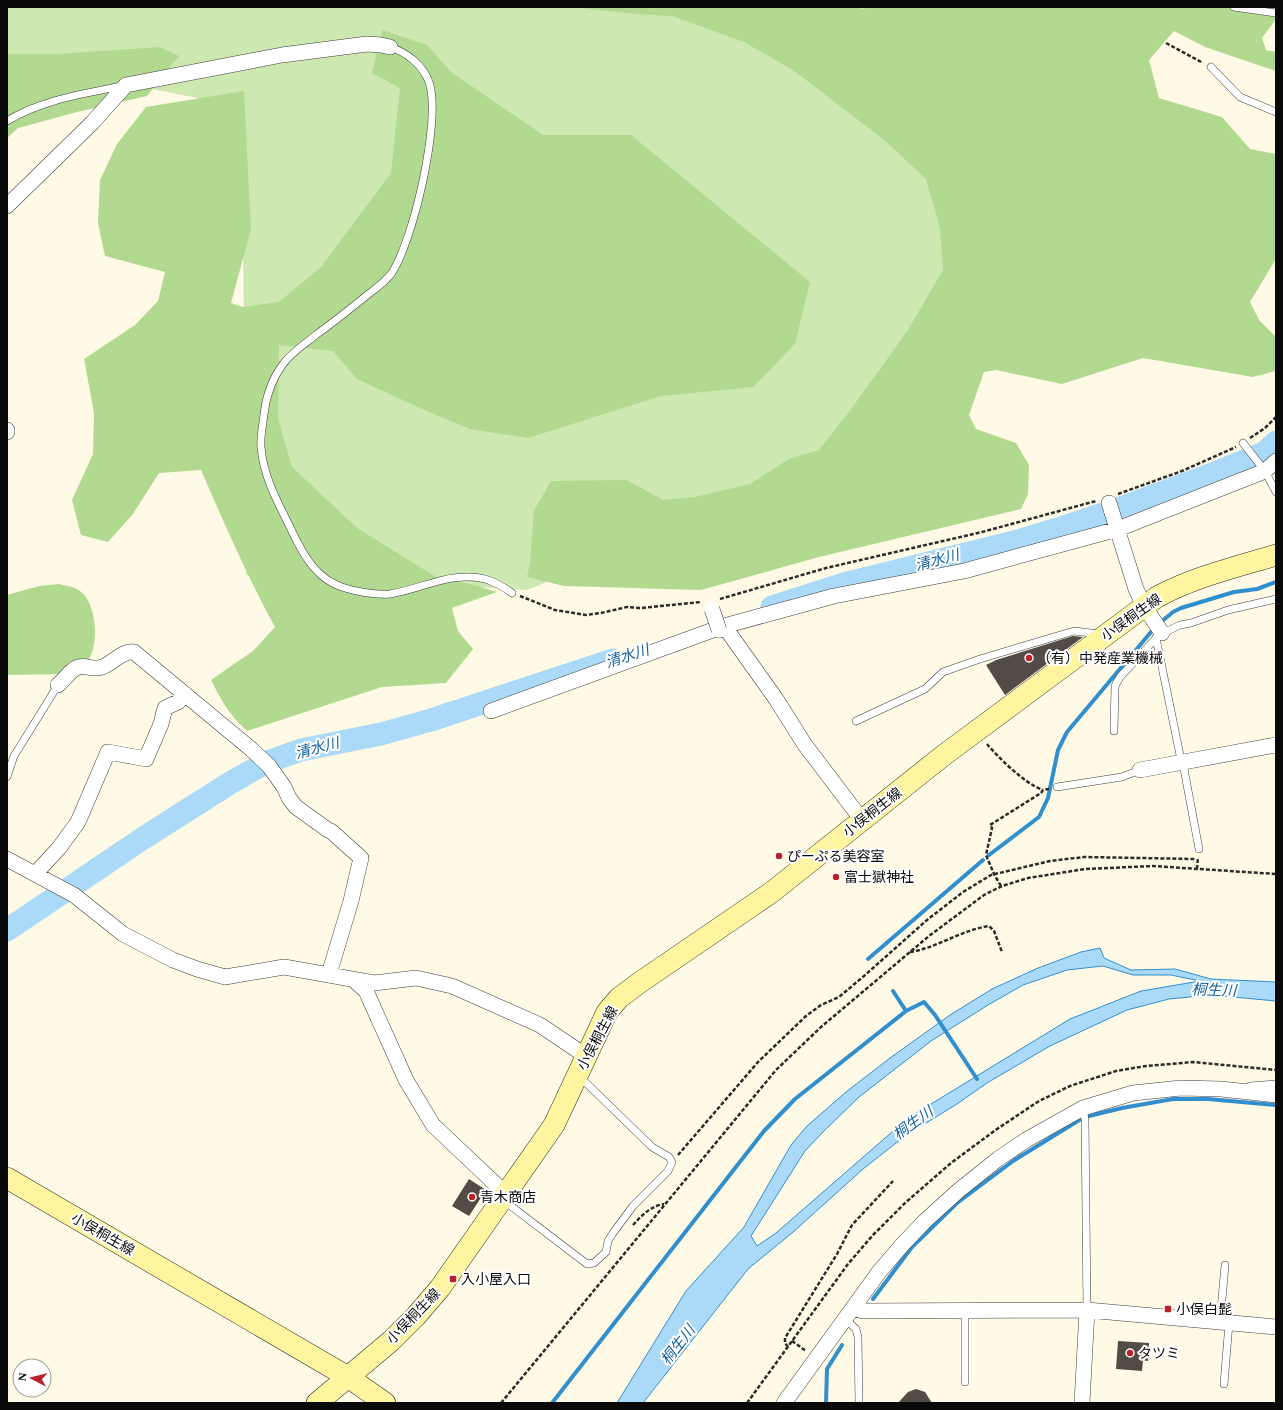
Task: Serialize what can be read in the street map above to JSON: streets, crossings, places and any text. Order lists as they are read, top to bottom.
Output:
{
  "streets": {
    "main road": ["小俣桐生線"]
  },
  "water": ["清水川", "桐生川"],
  "places": {
    "other": [
      "（有）中発産業機械",
      "ぴーぷる美容室",
      "富士獄神社",
      "青木商店",
      "タツミ"
    ],
    "transit": ["入小屋入口", "小俣白髭"]
  },
  "north": "left"
}
